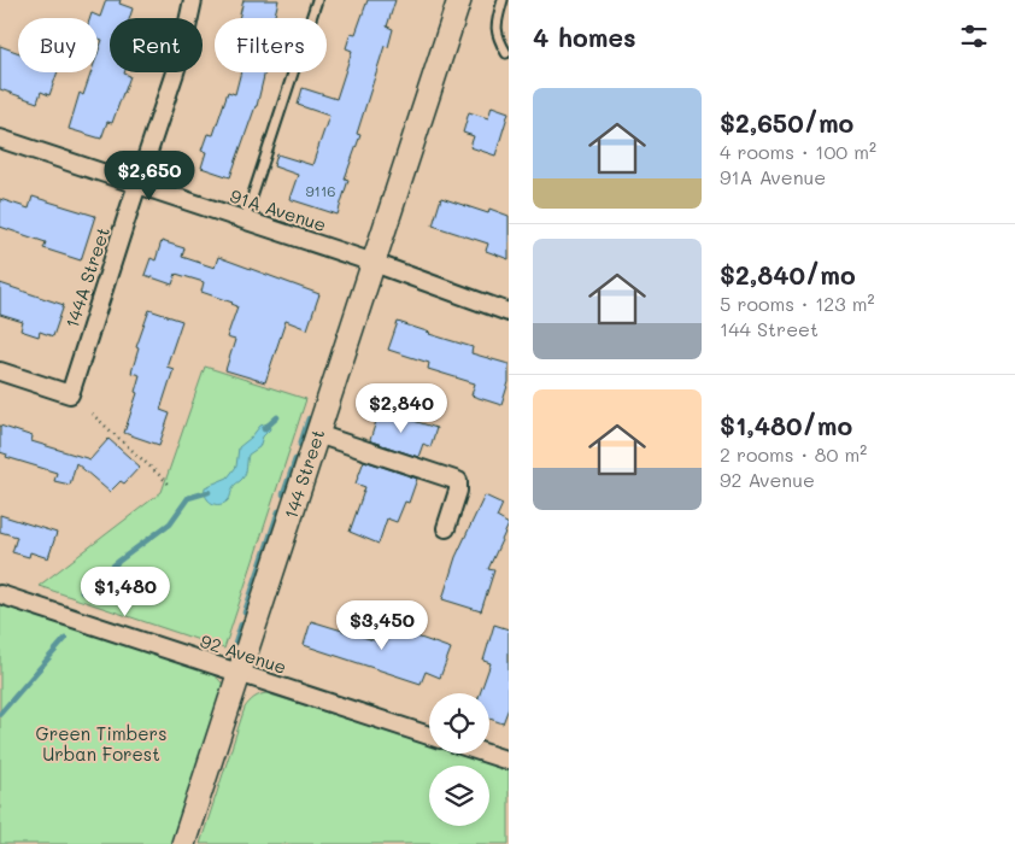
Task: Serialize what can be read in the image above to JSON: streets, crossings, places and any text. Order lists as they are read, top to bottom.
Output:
{
  "streets": {
    "main road": ["144 Street"],
    "street": ["91A Avenue", "144A Street", "92 Avenue"]
  },
  "crossings": [
    ["91A Avenue", "144A Street"],
    ["91A Avenue", "144 Street"],
    ["144 Street", "92 Avenue"]
  ],
  "parks": ["Green Timbers Urban Forest"],
  "house_numbers": ["9116"],
  "page": {
    "heading": "4 homes",
    "chip": ["Buy", "Rent", "Filters"],
    "list": [
      {
        "name": "$2,650/mo",
        "note": "4 rooms · 100 m² · 91A Avenue"
      },
      {
        "name": "$2,840/mo",
        "note": "5 rooms · 123 m² · 144 Street"
      },
      {
        "name": "$1,480/mo",
        "note": "2 rooms · 80 m² · 92 Avenue"
      }
    ],
    "price": [
      "$2,650",
      "$2,840",
      "$1,480",
      "$3,450"
    ]
  }
}
